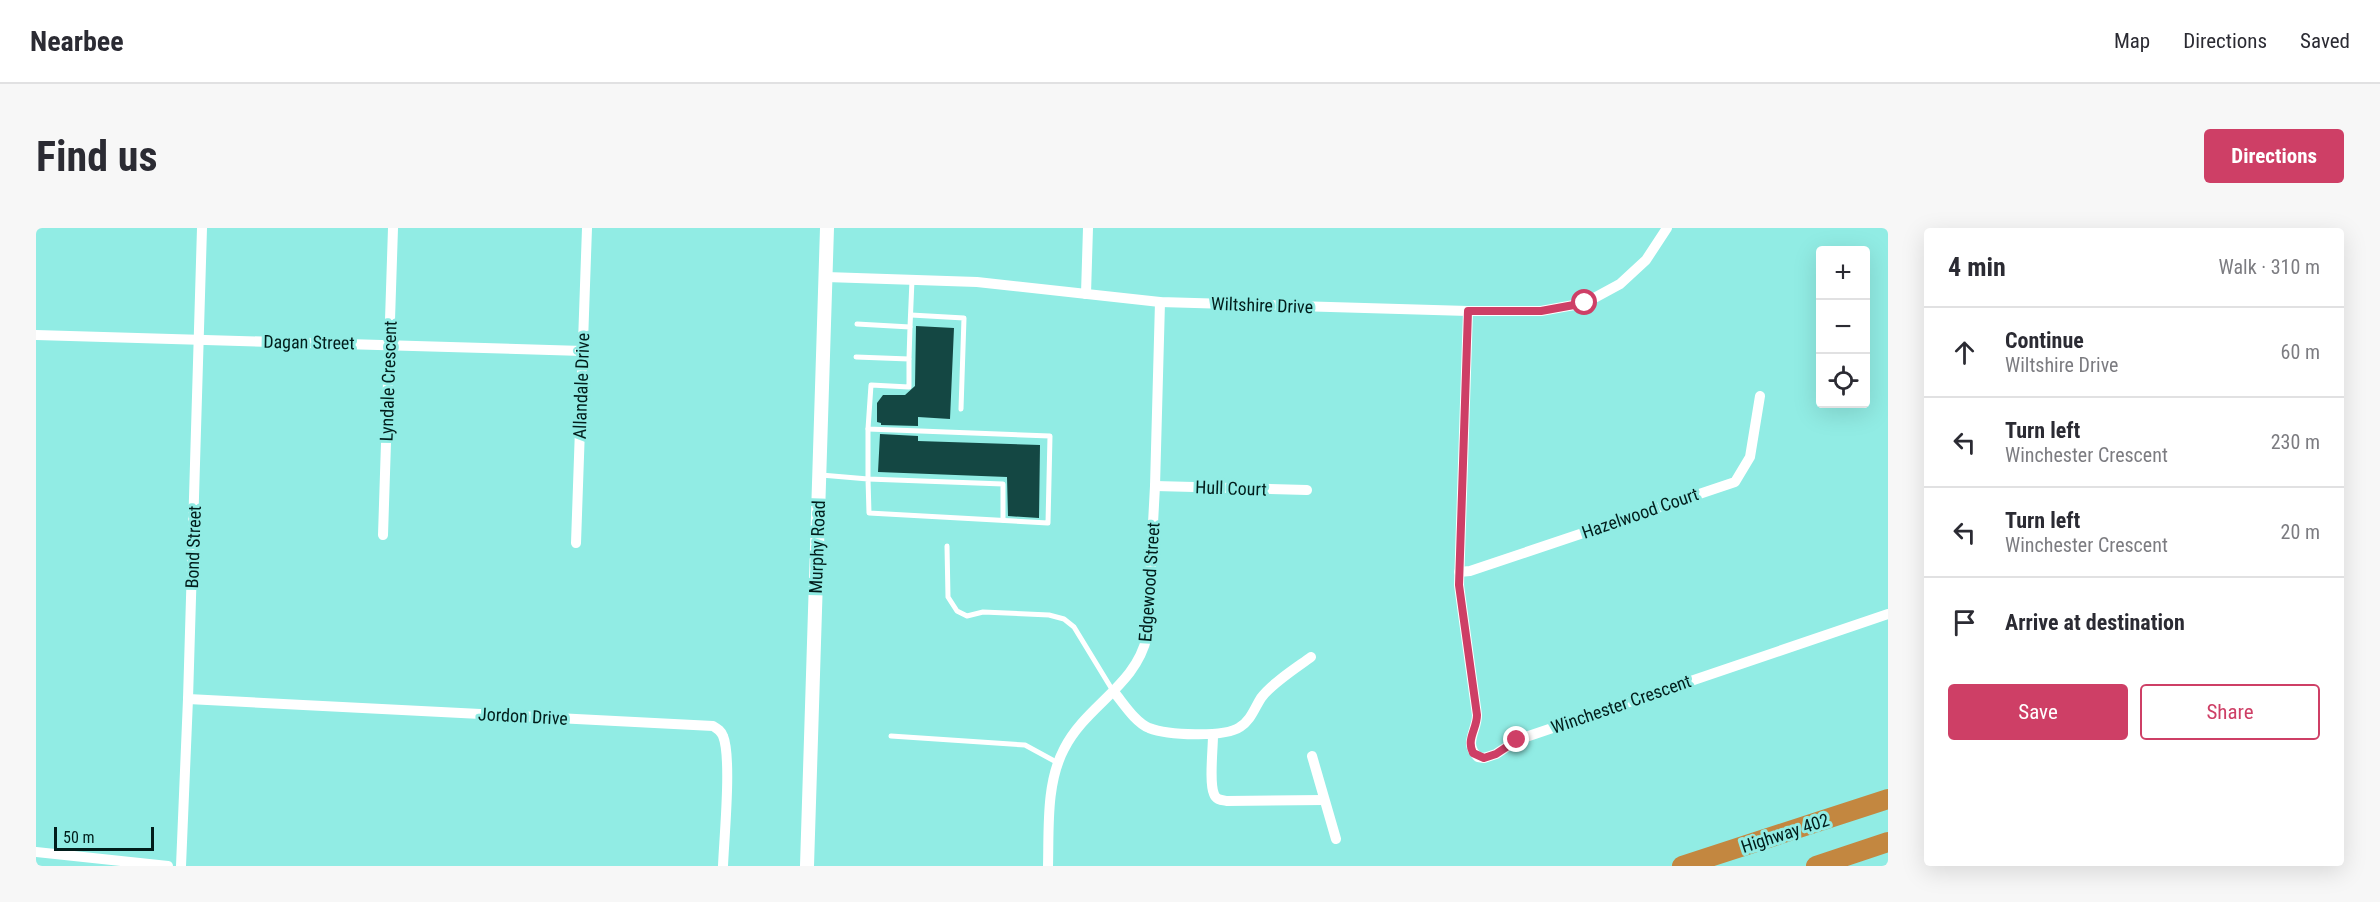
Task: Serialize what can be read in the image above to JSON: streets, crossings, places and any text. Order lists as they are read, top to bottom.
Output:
{
  "streets": {
    "highway": ["Highway 402"],
    "street": [
      "Wiltshire Drive",
      "Dagan Street",
      "Lyndale Crescent",
      "Allandale Drive",
      "Hull Court",
      "Hazelwood Court",
      "Bond Street",
      "Murphy Road",
      "Edgewood Street",
      "Winchester Crescent",
      "Jordon Drive"
    ]
  },
  "crossings": [
    ["Wiltshire Drive", "Murphy Road"],
    ["Wiltshire Drive", "Edgewood Street"],
    ["Wiltshire Drive", "Winchester Crescent"],
    ["Dagan Street", "Lyndale Crescent"],
    ["Dagan Street", "Allandale Drive"],
    ["Dagan Street", "Bond Street"],
    ["Hull Court", "Edgewood Street"],
    ["Hazelwood Court", "Winchester Crescent"],
    ["Bond Street", "Jordon Drive"]
  ],
  "scale_bar": "50 m",
  "page": {
    "header": "Nearbee",
    "nav": ["Map", "Directions", "Saved"],
    "buttons": [
      "Directions",
      ["Save", "Share"]
    ],
    "title": "Find us",
    "heading": ["4 min", "Walk · 310 m"],
    "map_buttons": ["+", "−"],
    "list": [
      ["Continue", "Wiltshire Drive", "60 m"],
      ["Turn left", "Winchester Crescent", "230 m"],
      ["Turn left", "Winchester Crescent", "20 m"],
      "Arrive at destination"
    ],
    "scale": "50 m"
  }
}
